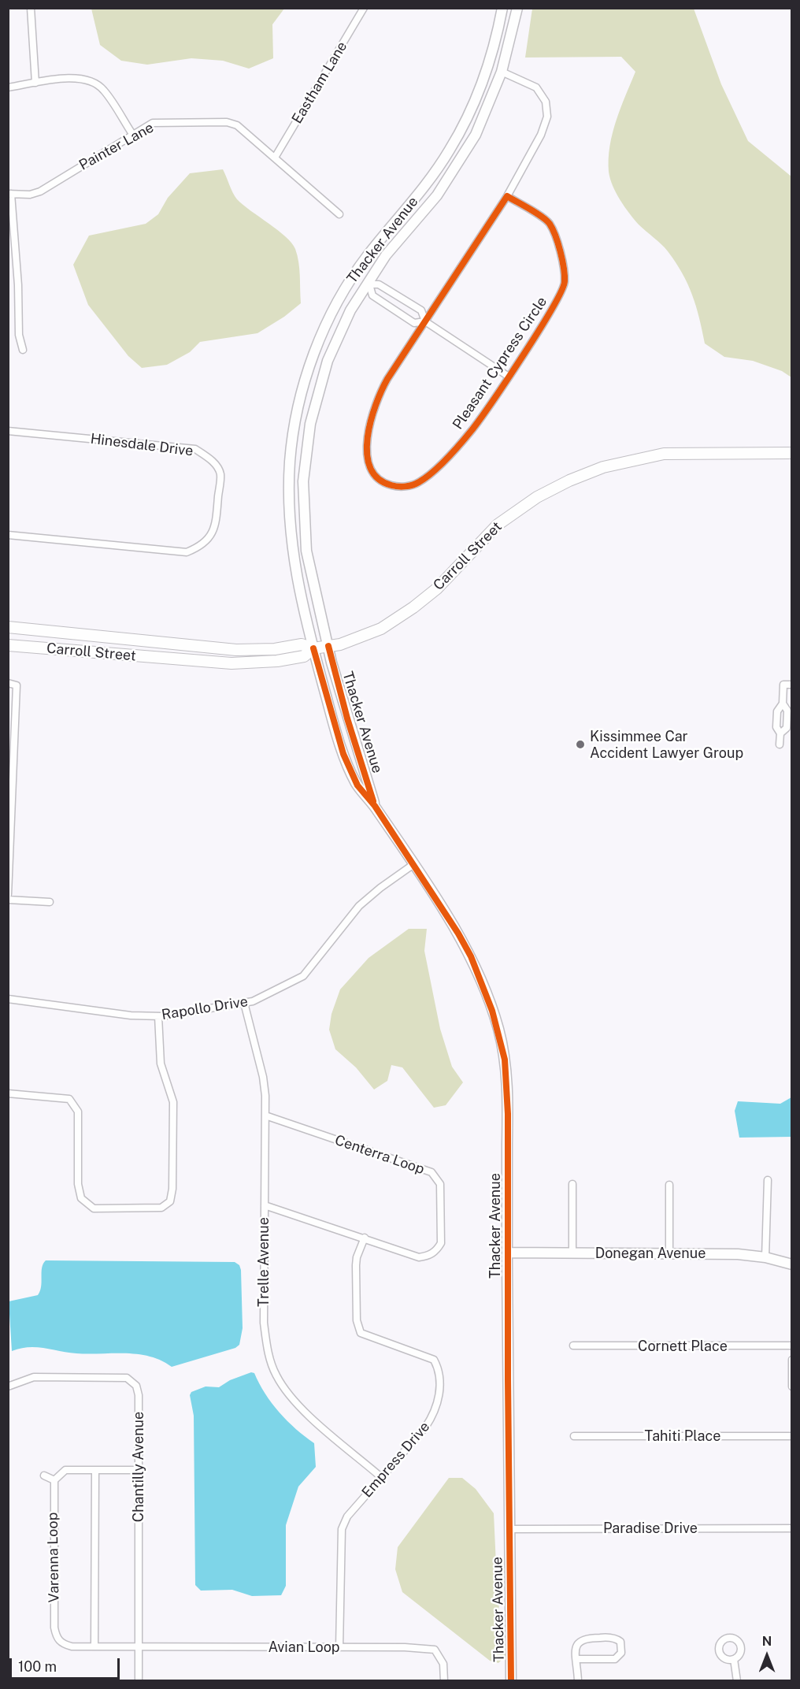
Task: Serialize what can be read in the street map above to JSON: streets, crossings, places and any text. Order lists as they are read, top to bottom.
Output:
{
  "streets": {
    "main road": ["Carroll Street"],
    "street": [
      "Eastham Lane",
      "Painter Lane",
      "Thacker Avenue",
      "Pleasant Cypress Circle",
      "Hinesdale Drive",
      "Rapollo Drive",
      "Centerra Loop",
      "Donegan Avenue",
      "Trelle Avenue",
      "Cornett Place",
      "Tahiti Place",
      "Empress Drive",
      "Chantilly Avenue",
      "Paradise Drive",
      "Varenna Loop",
      "Avian Loop"
    ]
  },
  "crossings": [
    ["Eastham Lane", "Painter Lane"],
    ["Thacker Avenue", "Pleasant Cypress Circle"],
    ["Thacker Avenue", "Carroll Street"],
    ["Thacker Avenue", "Rapollo Drive"],
    ["Thacker Avenue", "Donegan Avenue"],
    ["Thacker Avenue", "Paradise Drive"],
    ["Rapollo Drive", "Trelle Avenue"],
    ["Centerra Loop", "Trelle Avenue"],
    ["Centerra Loop", "Empress Drive"],
    ["Trelle Avenue", "Empress Drive"],
    ["Empress Drive", "Avian Loop"],
    ["Chantilly Avenue", "Varenna Loop"],
    ["Chantilly Avenue", "Avian Loop"],
    ["Varenna Loop", "Avian Loop"]
  ],
  "places": ["Kissimmee Car Accident Lawyer Group"],
  "scale_bar": "100 m",
  "north": "top"
}
